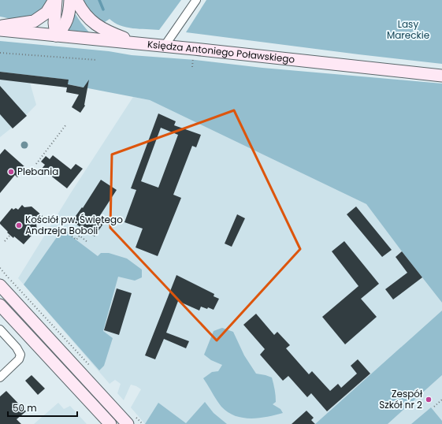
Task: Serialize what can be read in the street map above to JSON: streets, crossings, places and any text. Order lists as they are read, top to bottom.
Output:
{
  "streets": {
    "main road": ["Księdza Antoniego Poławskiego"]
  },
  "parks": ["Lasy Mareckie"],
  "places": ["Plebania", "Kościół pw. Świętego Andrzeja Boboli", "Zespół Szkół nr 2"],
  "scale_bar": "50 m"
}
